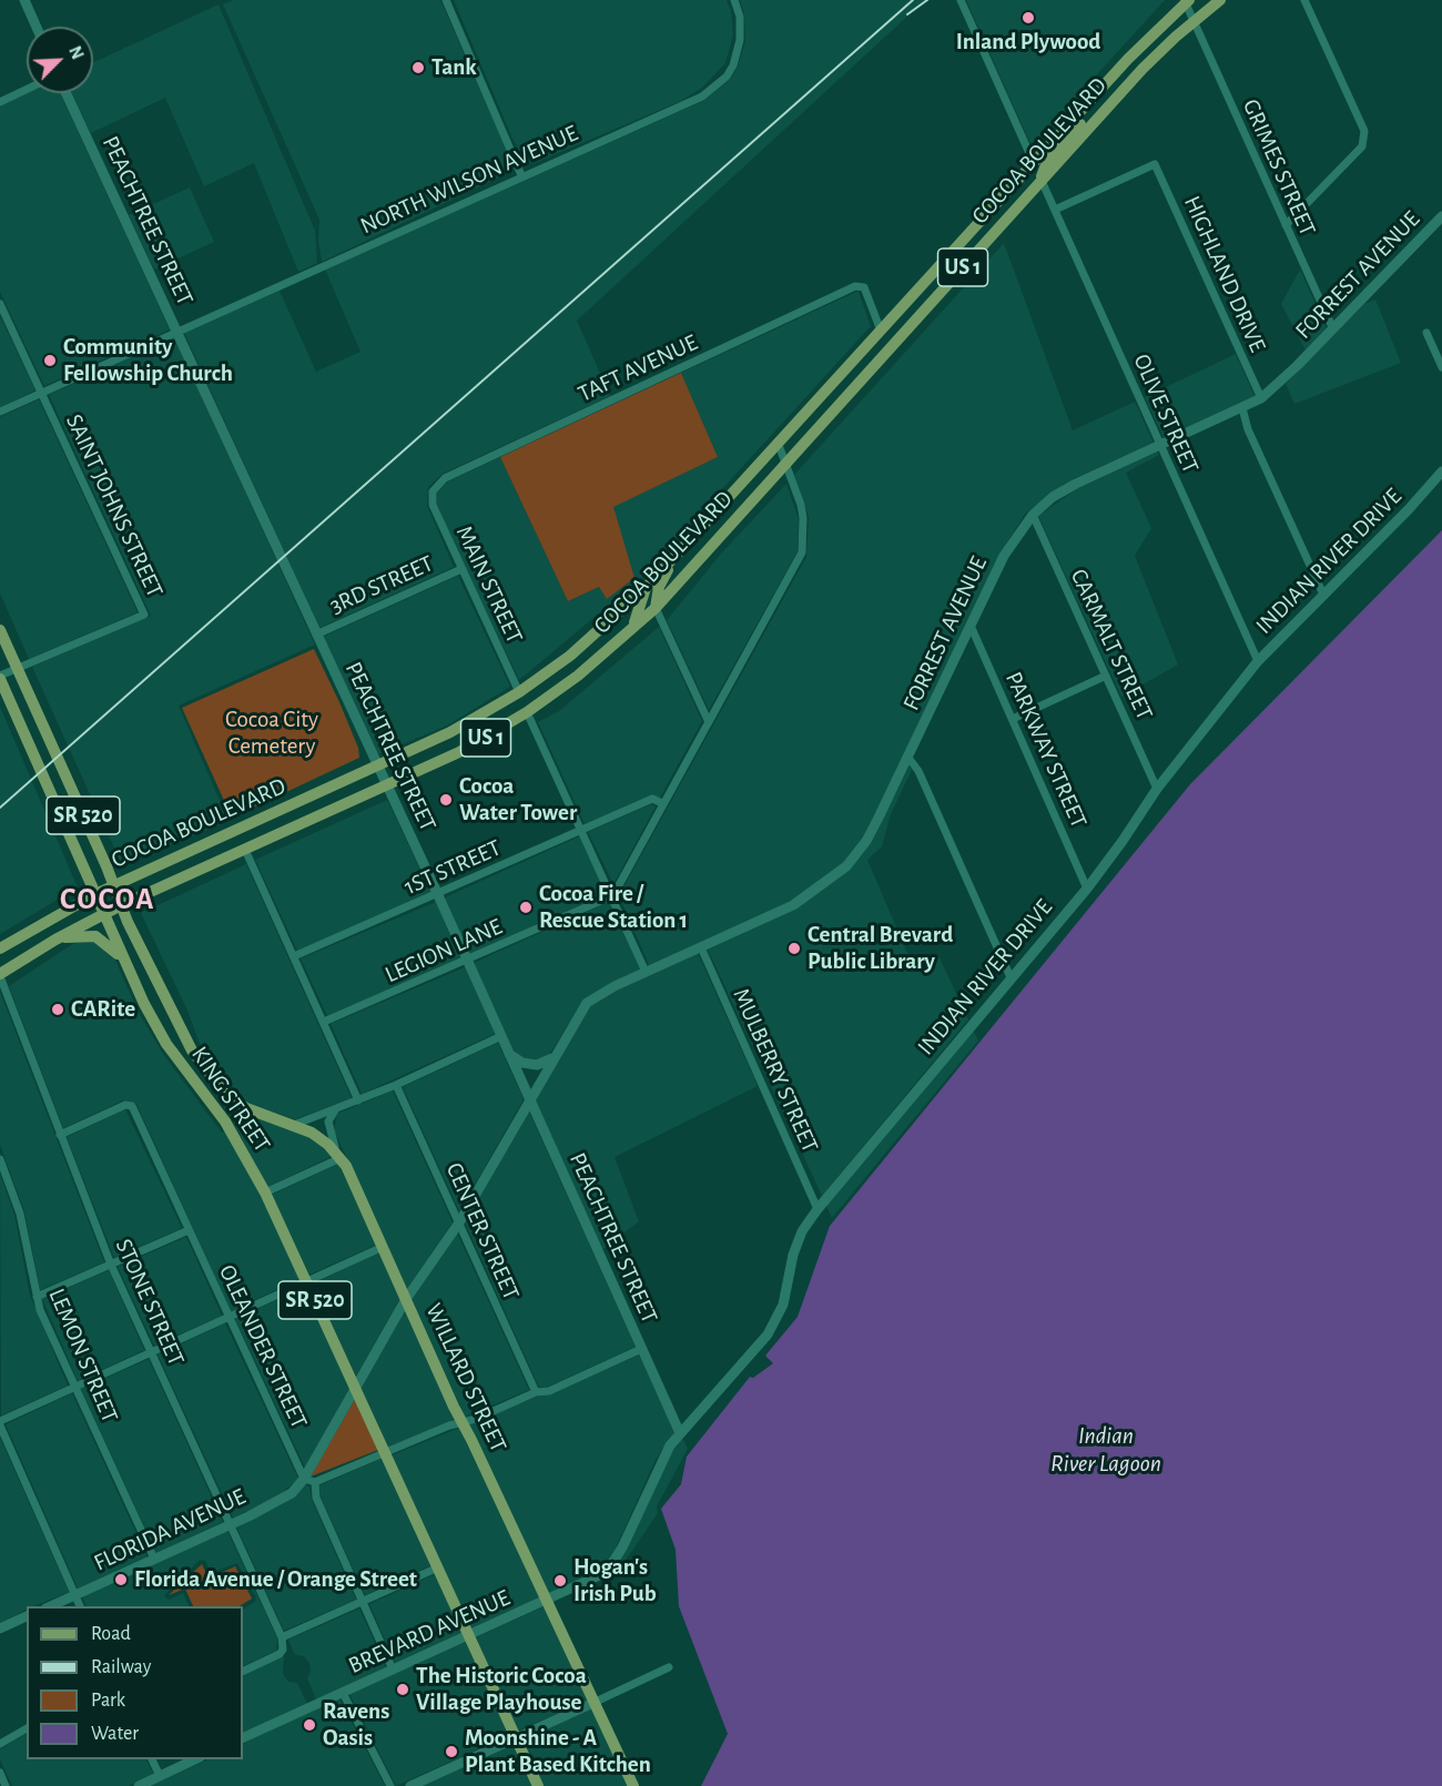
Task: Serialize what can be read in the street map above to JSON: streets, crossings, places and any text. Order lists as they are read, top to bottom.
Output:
{
  "streets": {
    "main road": [
      "COCOA BOULEVARD",
      "US 1",
      "SR 520",
      "KING STREET",
      "WILLARD STREET"
    ],
    "street": [
      "GRIMES STREET",
      "NORTH WILSON AVENUE",
      "PEACHTREE STREET",
      "HIGHLAND DRIVE",
      "FORREST AVENUE",
      "TAFT AVENUE",
      "OLIVE STREET",
      "SAINT JOHNS STREET",
      "INDIAN RIVER DRIVE",
      "3RD STREET",
      "MAIN STREET",
      "CARMALT STREET",
      "PARKWAY STREET",
      "1ST STREET",
      "LEGION LANE",
      "MULBERRY STREET",
      "CENTER STREET",
      "STONE STREET",
      "OLEANDER STREET",
      "LEMON STREET",
      "FLORIDA AVENUE",
      "BREVARD AVENUE"
    ]
  },
  "crossings": [
    ["COCOA BOULEVARD", "GRIMES STREET"],
    ["COCOA BOULEVARD", "PEACHTREE STREET"],
    ["COCOA BOULEVARD", "TAFT AVENUE"],
    ["COCOA BOULEVARD", "OLIVE STREET"],
    ["COCOA BOULEVARD", "MAIN STREET"],
    ["COCOA BOULEVARD", "KING STREET"],
    ["COCOA BOULEVARD", "STONE STREET"],
    ["GRIMES STREET", "FORREST AVENUE"],
    ["NORTH WILSON AVENUE", "PEACHTREE STREET"],
    ["NORTH WILSON AVENUE", "SAINT JOHNS STREET"],
    ["PEACHTREE STREET", "FORREST AVENUE"],
    ["PEACHTREE STREET", "INDIAN RIVER DRIVE"],
    ["PEACHTREE STREET", "3RD STREET"],
    ["PEACHTREE STREET", "1ST STREET"],
    ["PEACHTREE STREET", "LEGION LANE"],
    ["PEACHTREE STREET", "FLORIDA AVENUE"],
    ["HIGHLAND DRIVE", "FORREST AVENUE"],
    ["HIGHLAND DRIVE", "OLIVE STREET"],
    ["FORREST AVENUE", "OLIVE STREET"],
    ["FORREST AVENUE", "CARMALT STREET"],
    ["FORREST AVENUE", "PARKWAY STREET"],
    ["FORREST AVENUE", "MULBERRY STREET"],
    ["FORREST AVENUE", "KING STREET"],
    ["FORREST AVENUE", "CENTER STREET"],
    ["FORREST AVENUE", "OLEANDER STREET"],
    ["FORREST AVENUE", "WILLARD STREET"],
    ["FORREST AVENUE", "FLORIDA AVENUE"],
    ["TAFT AVENUE", "MAIN STREET"],
    ["OLIVE STREET", "INDIAN RIVER DRIVE"],
    ["SAINT JOHNS STREET", "KING STREET"],
    ["INDIAN RIVER DRIVE", "CARMALT STREET"],
    ["INDIAN RIVER DRIVE", "PARKWAY STREET"],
    ["INDIAN RIVER DRIVE", "MULBERRY STREET"],
    ["INDIAN RIVER DRIVE", "BREVARD AVENUE"],
    ["3RD STREET", "MAIN STREET"],
    ["SR 520", "KING STREET"],
    ["SR 520", "BREVARD AVENUE"],
    ["KING STREET", "WILLARD STREET"],
    ["KING STREET", "FLORIDA AVENUE"],
    ["CENTER STREET", "FLORIDA AVENUE"],
    ["STONE STREET", "OLEANDER STREET"],
    ["STONE STREET", "FLORIDA AVENUE"],
    ["OLEANDER STREET", "FLORIDA AVENUE"],
    ["OLEANDER STREET", "BREVARD AVENUE"],
    ["LEMON STREET", "FLORIDA AVENUE"],
    ["WILLARD STREET", "FLORIDA AVENUE"],
    ["WILLARD STREET", "BREVARD AVENUE"]
  ],
  "districts": ["COCOA"],
  "water": ["Indian River Lagoon"],
  "parks": ["Cocoa City Cemetery"],
  "places": [
    "Inland Plywood",
    "Tank",
    "Community Fellowship Church",
    "Cocoa Water Tower",
    "Cocoa Fire / Rescue Station 1",
    "Central Brevard Public Library",
    "CARite",
    "Florida Avenue / Orange Street",
    "Hogan's Irish Pub",
    "The Historic Cocoa Village Playhouse",
    "Ravens Oasis",
    "Moonshine - A Plant Based Kitchen"
  ],
  "legend": [
    "Road",
    "Railway",
    "Park",
    "Water"
  ],
  "north": "top right"
}
